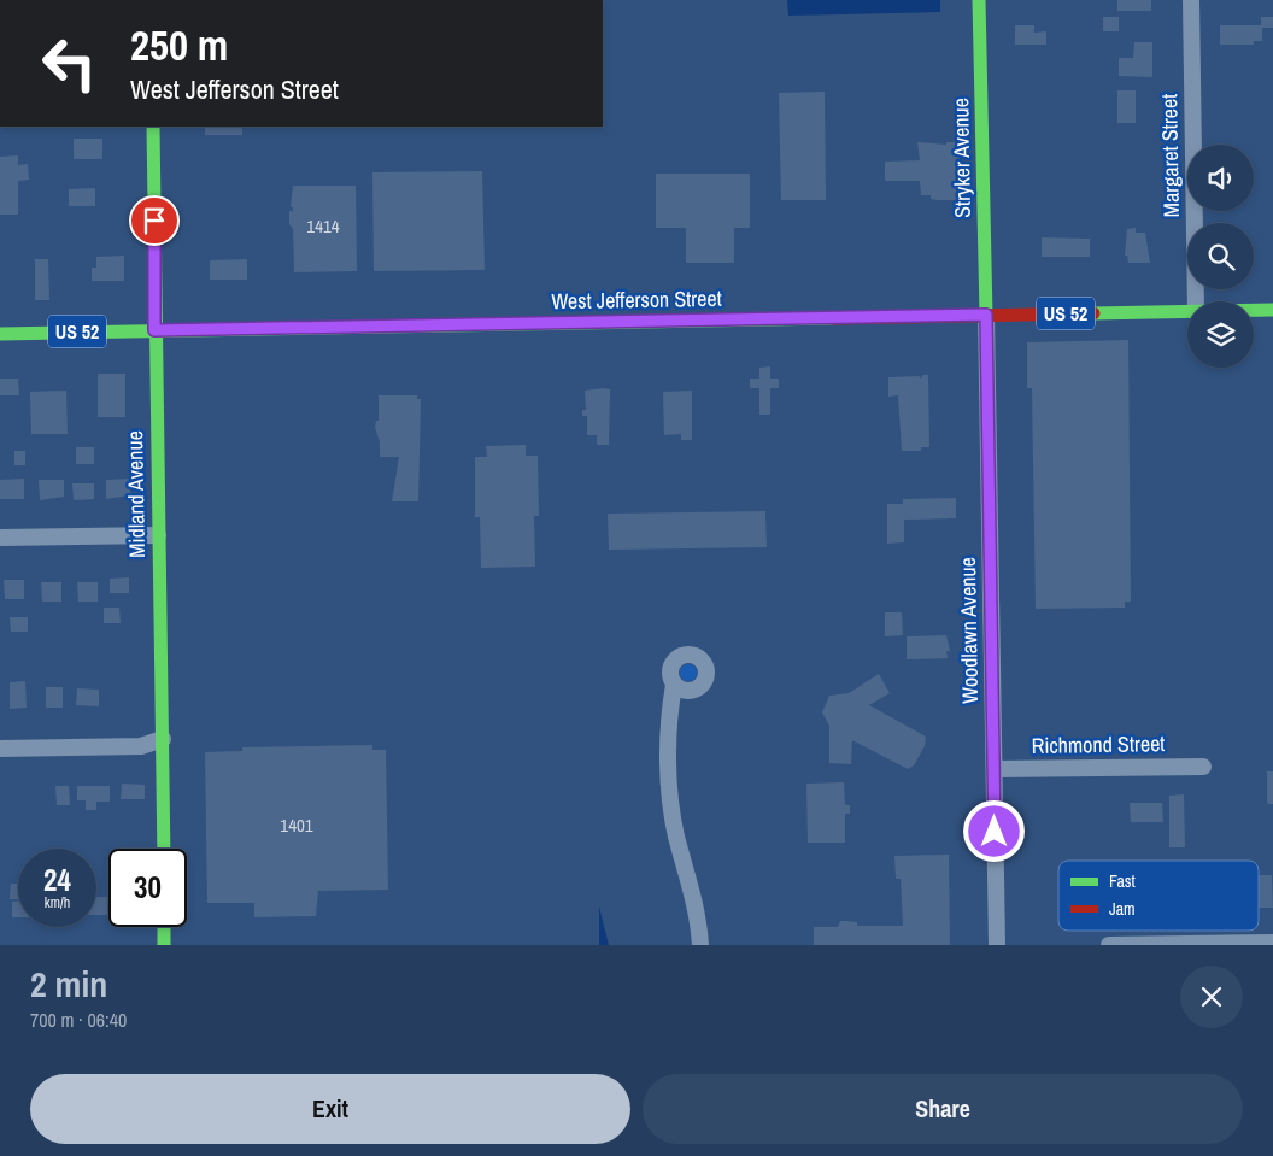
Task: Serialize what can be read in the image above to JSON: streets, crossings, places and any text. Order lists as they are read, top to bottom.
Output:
{
  "streets": {
    "main road": [
      "Stryker Avenue",
      "West Jefferson Street",
      "US 52",
      "Midland Avenue"
    ],
    "street": ["Margaret Street", "Woodlawn Avenue", "Richmond Street"]
  },
  "crossings": [
    ["Stryker Avenue", "West Jefferson Street"],
    ["Stryker Avenue", "Woodlawn Avenue"],
    ["West Jefferson Street", "Midland Avenue"],
    ["West Jefferson Street", "Woodlawn Avenue"],
    ["Woodlawn Avenue", "Richmond Street"]
  ],
  "house_numbers": ["1414", "1401"],
  "legend": ["Fast", "Jam"],
  "page": {
    "turn": ["250 m", "West Jefferson Street"],
    "speed": "24 km/h",
    "limit": "30",
    "heading": ["2 min", "700 m · 06:40"],
    "buttons": ["Exit", "Share"]
  }
}
